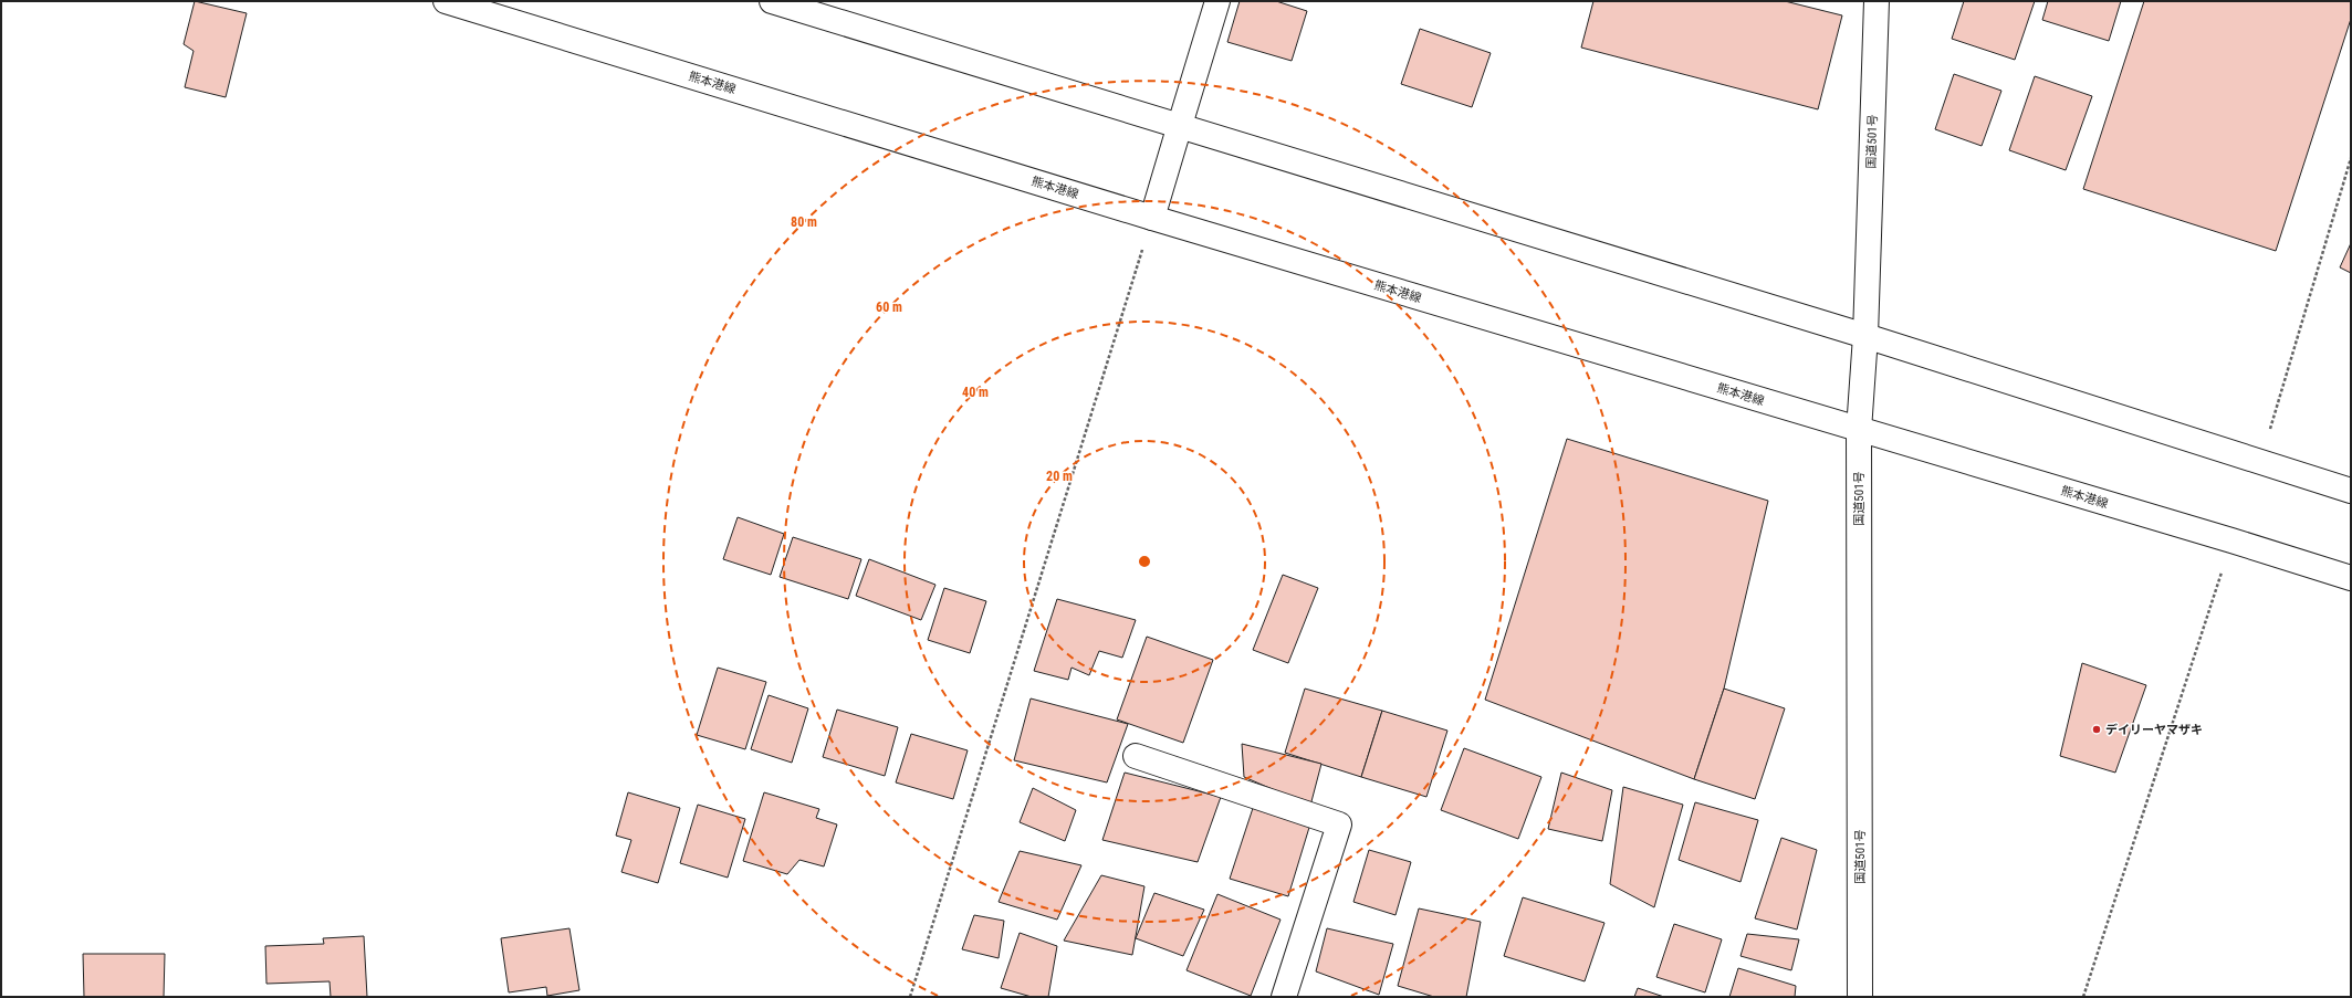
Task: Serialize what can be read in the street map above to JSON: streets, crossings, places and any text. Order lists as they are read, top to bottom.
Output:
{
  "streets": {
    "main road": ["熊本港線", "国道501号"]
  },
  "crossings": [
    ["熊本港線", "国道501号"]
  ],
  "places": ["デイリーヤマザキ"],
  "rings": [
    "80 m",
    "60 m",
    "40 m",
    "20 m"
  ]
}
